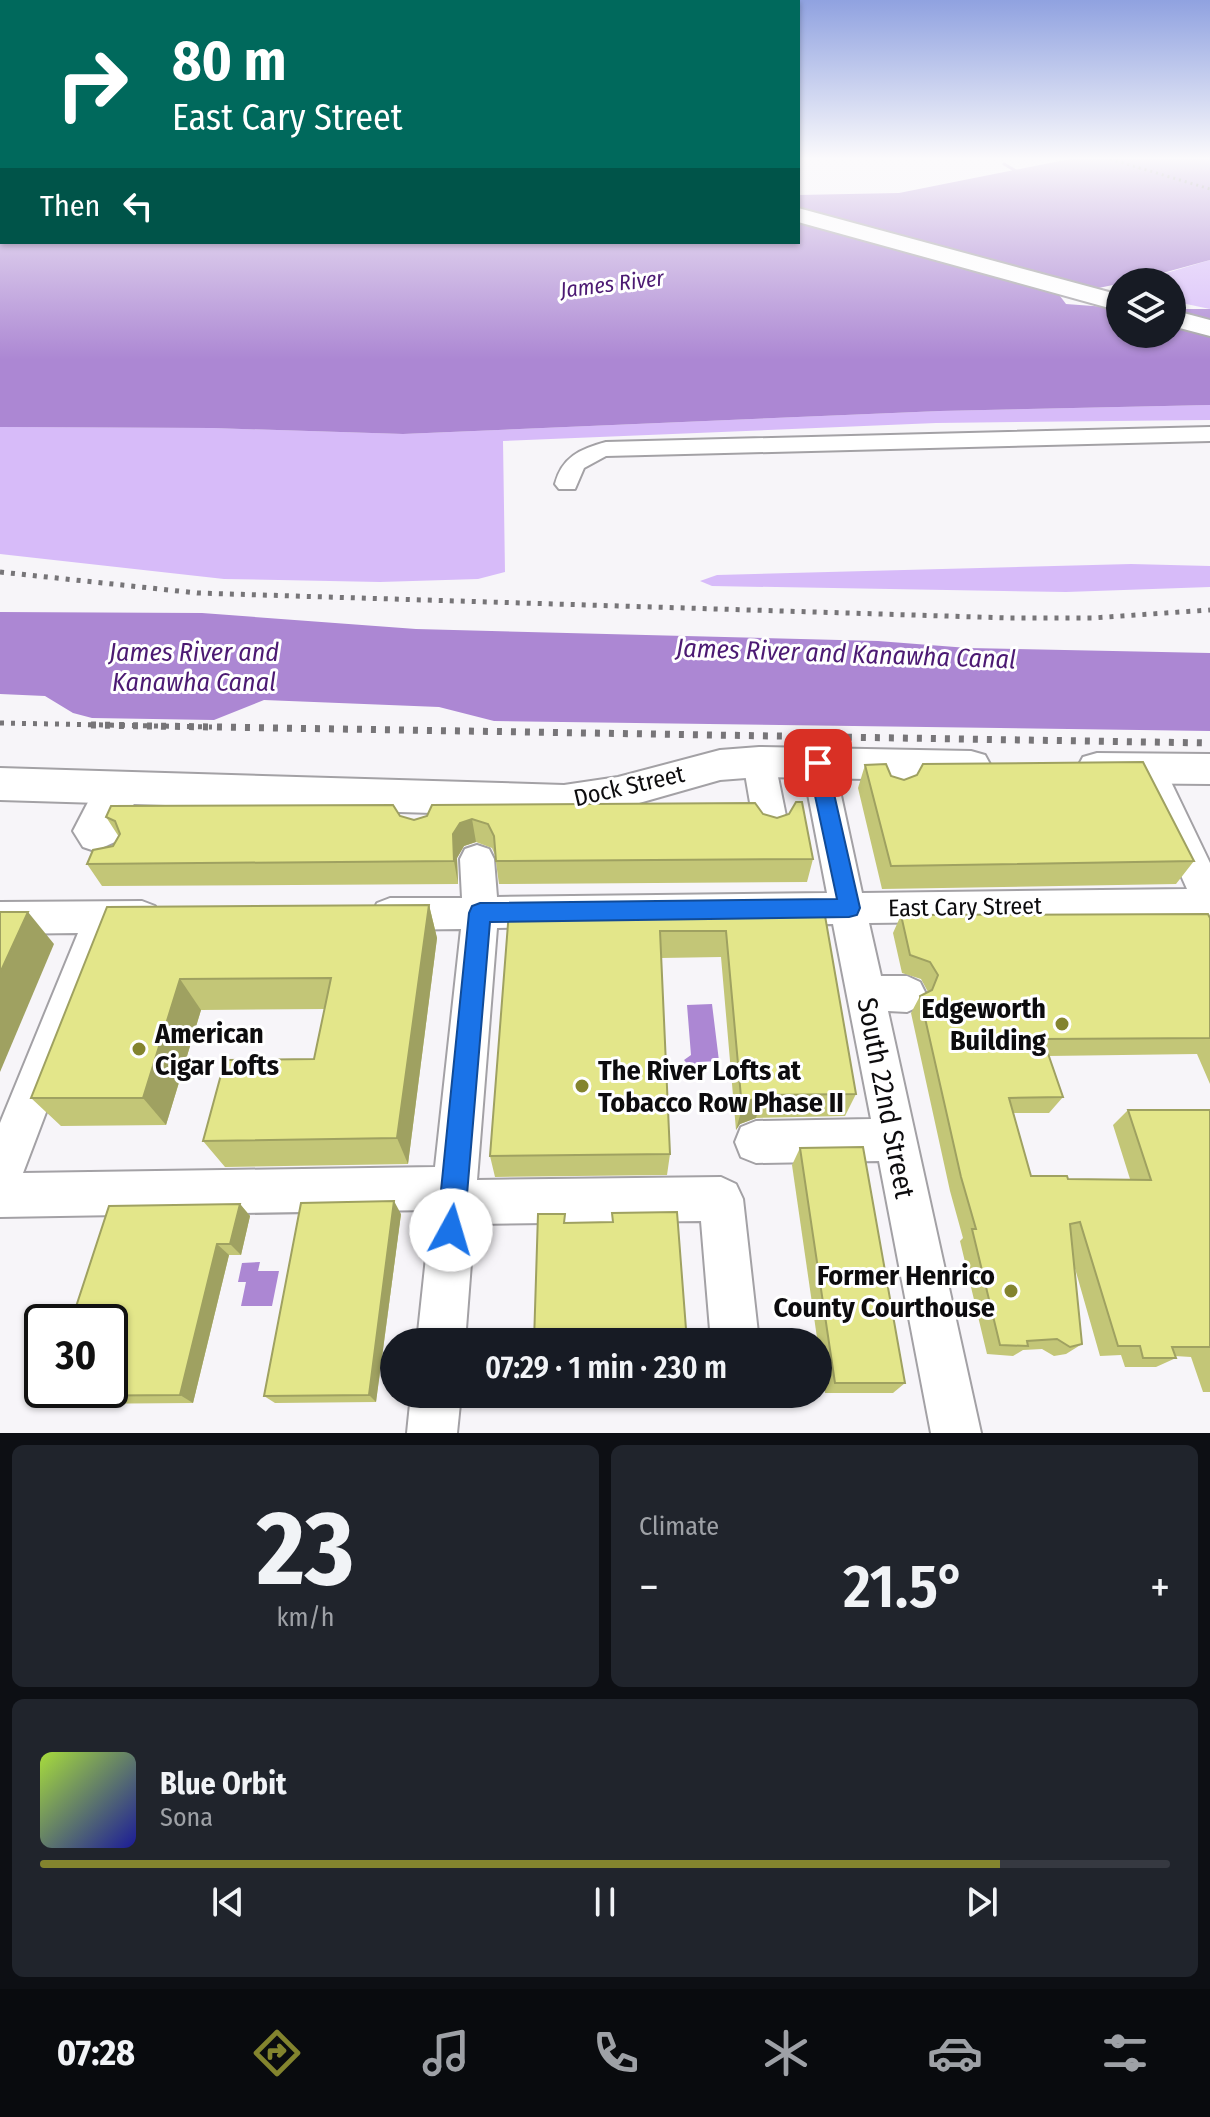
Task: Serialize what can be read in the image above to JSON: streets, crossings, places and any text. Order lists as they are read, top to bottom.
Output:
{
  "streets": {
    "main road": ["Dock Street"],
    "street": ["East Cary Street", "South 22nd Street"]
  },
  "crossings": [
    ["Dock Street", "South 22nd Street"],
    ["East Cary Street", "South 22nd Street"]
  ],
  "water": ["James River", "James River and Kanawha Canal"],
  "places": [
    "Edgeworth Building",
    "American Cigar Lofts",
    "The River Lofts at Tobacco Row Phase II",
    "Former Henrico County Courthouse"
  ],
  "page": {
    "turn": ["80 m", "East Cary Street"],
    "then": "Then",
    "limit": "30",
    "trip": "07:29 · 1 min · 230 m",
    "tile": [
      ["23", "km/h"],
      "Climate"
    ],
    "heat": ["−", "21.5°", "+"],
    "song": ["Blue Orbit", "Sona"],
    "tabs": "07:28"
  }
}
